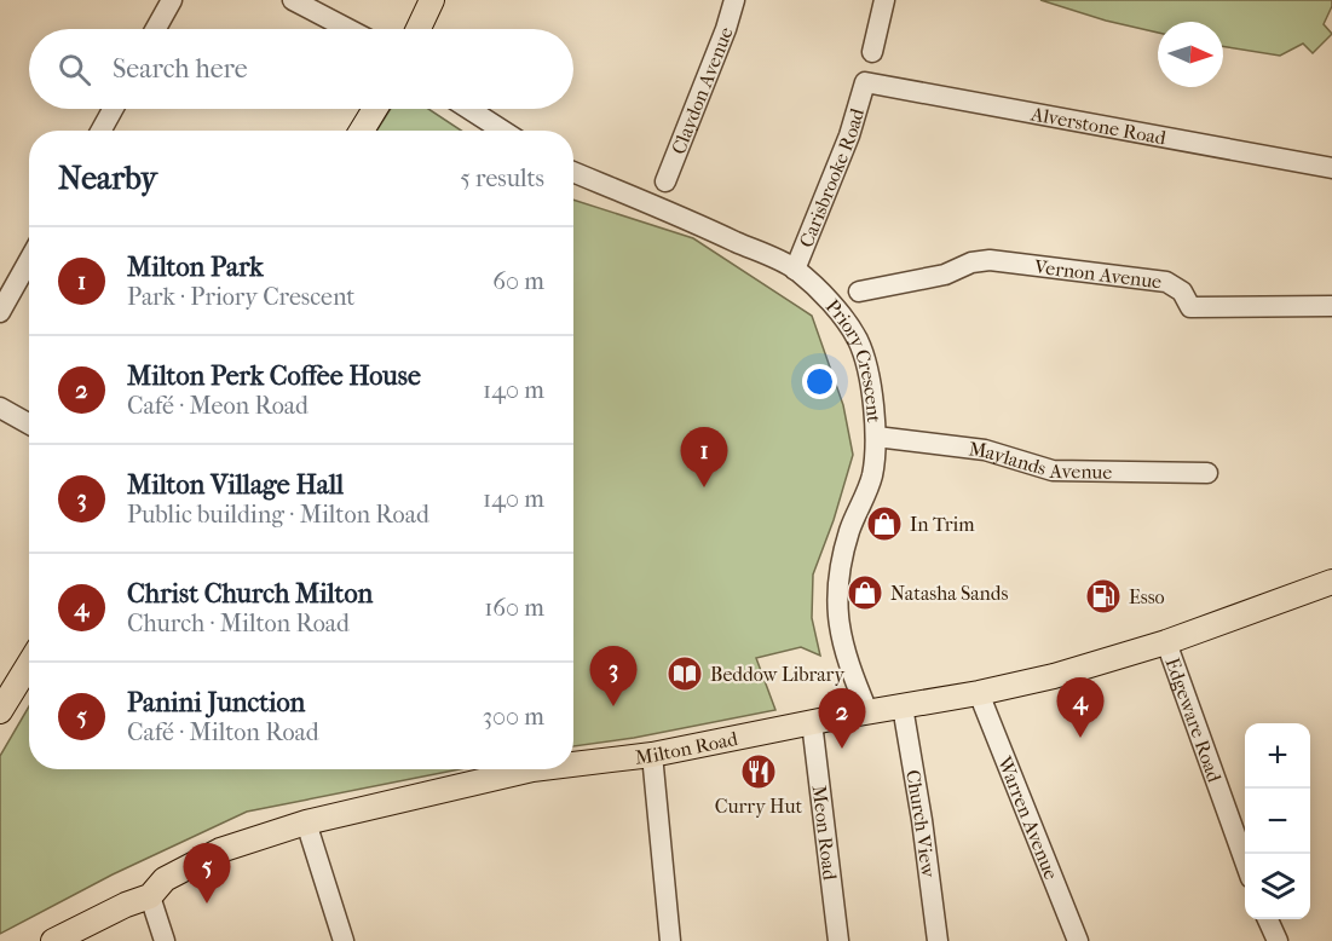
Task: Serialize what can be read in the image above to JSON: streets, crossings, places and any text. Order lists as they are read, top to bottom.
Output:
{
  "streets": {
    "main road": ["Milton Road"],
    "street": [
      "Claydon Avenue",
      "Alverstone Road",
      "Carisbrooke Road",
      "Vernon Avenue",
      "Priory Crescent",
      "Maylands Avenue",
      "Edgeware Road",
      "Warren Avenue",
      "Church View",
      "Meon Road"
    ]
  },
  "crossings": [
    ["Alverstone Road", "Carisbrooke Road"],
    ["Carisbrooke Road", "Priory Crescent"],
    ["Priory Crescent", "Maylands Avenue"],
    ["Priory Crescent", "Milton Road"],
    ["Edgeware Road", "Milton Road"],
    ["Milton Road", "Warren Avenue"],
    ["Milton Road", "Church View"],
    ["Milton Road", "Meon Road"]
  ],
  "places": {
    "shop": ["In Trim", "Natasha Sands"],
    "fuel station": ["Esso"],
    "library": ["Beddow Library"],
    "restaurant": ["Curry Hut"]
  },
  "north": "right",
  "page": {
    "search": "Search here",
    "heading": ["Nearby", "5 results"],
    "list": [
      {
        "mark": "1",
        "name": "Milton Park",
        "note": "Park · Priory Crescent",
        "value": "60 m"
      },
      {
        "mark": "2",
        "name": "Milton Perk Coffee House",
        "note": "Café · Meon Road",
        "value": "140 m"
      },
      {
        "mark": "3",
        "name": "Milton Village Hall",
        "note": "Public building · Milton Road",
        "value": "140 m"
      },
      {
        "mark": "4",
        "name": "Christ Church Milton",
        "note": "Church · Milton Road",
        "value": "160 m"
      },
      {
        "mark": "5",
        "name": "Panini Junction",
        "note": "Café · Milton Road",
        "value": "300 m"
      }
    ],
    "pins": [
      "1",
      "3",
      "4",
      "2",
      "5"
    ],
    "map_buttons": ["+", "−"]
  }
}
